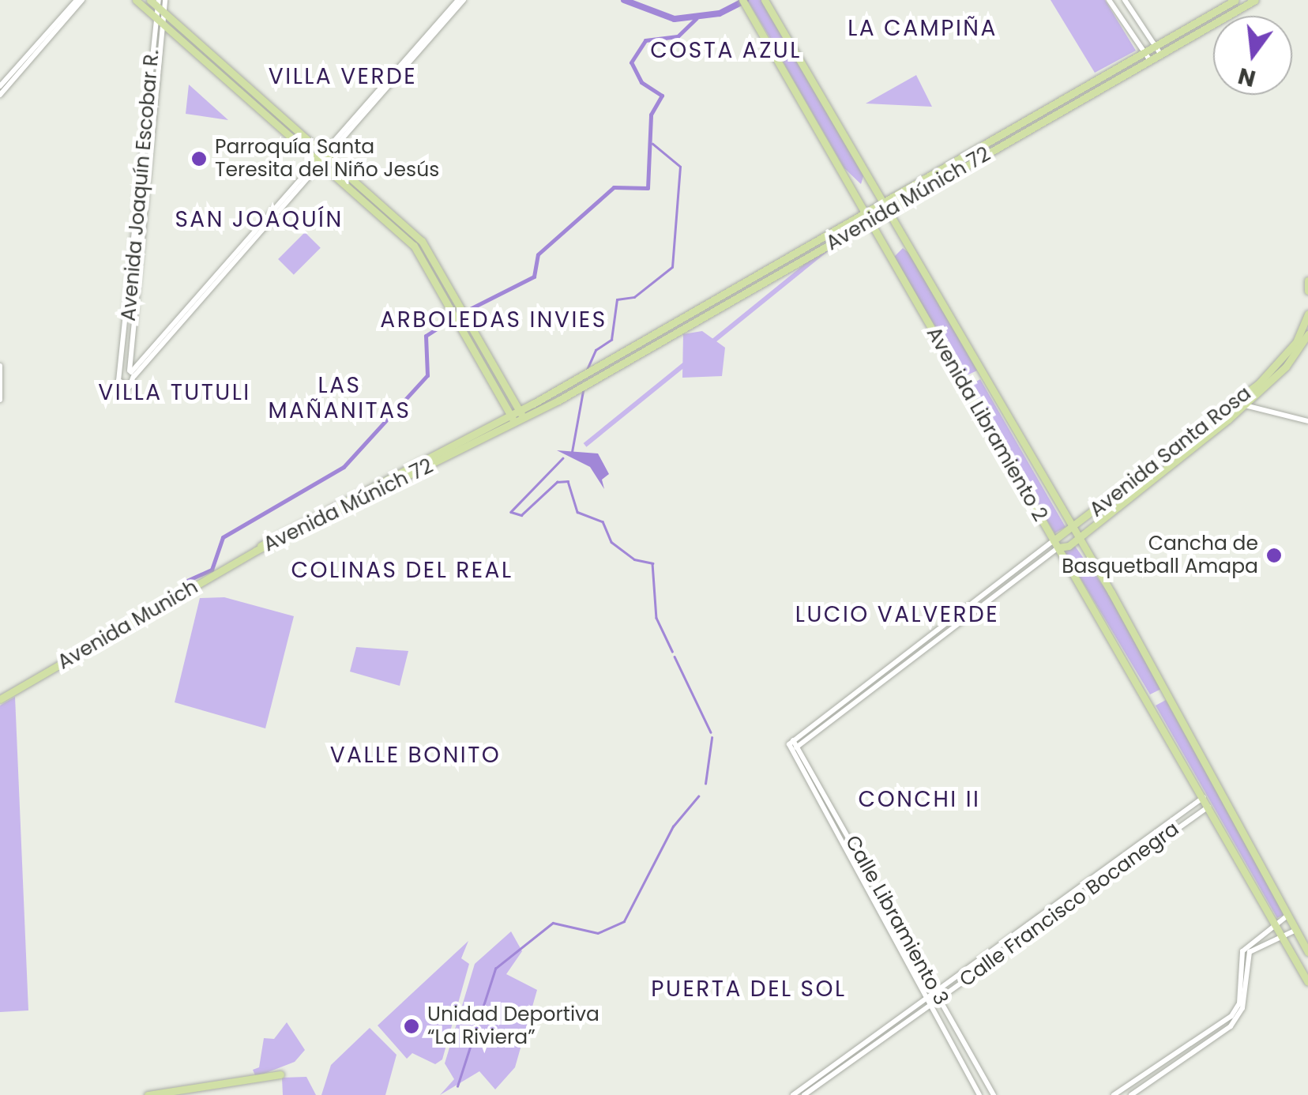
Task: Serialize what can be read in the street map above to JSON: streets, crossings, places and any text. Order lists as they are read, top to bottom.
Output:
{
  "streets": {
    "main road": [
      "Avenida Múnich 72",
      "Avenida Libramiento 2",
      "Avenida Santa Rosa",
      "Avenida Munich"
    ],
    "street": ["Avenida Joaquín Escobar R.", "Calle Francisco Bocanegra", "Calle Libramiento 3"]
  },
  "crossings": [
    ["Avenida Múnich 72", "Avenida Libramiento 2"],
    ["Avenida Múnich 72", "Avenida Munich"],
    ["Avenida Libramiento 2", "Avenida Santa Rosa"],
    ["Avenida Libramiento 2", "Calle Francisco Bocanegra"],
    ["Avenida Santa Rosa", "Calle Libramiento 3"],
    ["Calle Francisco Bocanegra", "Calle Libramiento 3"]
  ],
  "districts": [
    "LA CAMPIÑA",
    "COSTA AZUL",
    "VILLA VERDE",
    "SAN JOAQUÍN",
    "ARBOLEDAS INVIES",
    "LAS MAÑANITAS",
    "VILLA TUTULI",
    "COLINAS DEL REAL",
    "LUCIO VALVERDE",
    "VALLE BONITO",
    "CONCHI II",
    "PUERTA DEL SOL"
  ],
  "places": ["Parroquía Santa Teresita del Niño Jesús", "Cancha de Basquetball Amapa", "Unidad Deportiva “La Riviera”"],
  "north": "bottom"
}
